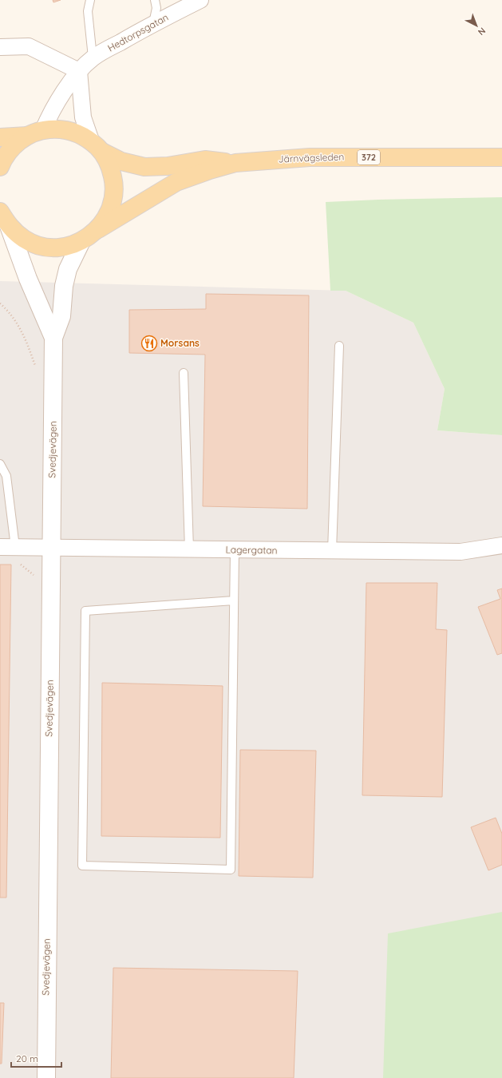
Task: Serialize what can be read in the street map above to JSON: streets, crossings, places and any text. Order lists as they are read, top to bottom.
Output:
{
  "streets": {
    "main road": ["372", "Järnvägsleden"],
    "street": ["Hedtorpsgatan", "Svedjevägen", "Lagergatan"]
  },
  "crossings": [
    ["Hedtorpsgatan", "Järnvägsleden"],
    ["Svedjevägen", "Lagergatan"]
  ],
  "places": {
    "restaurant": ["Morsans"]
  },
  "scale_bar": "20 m",
  "north": "bottom right"
}
